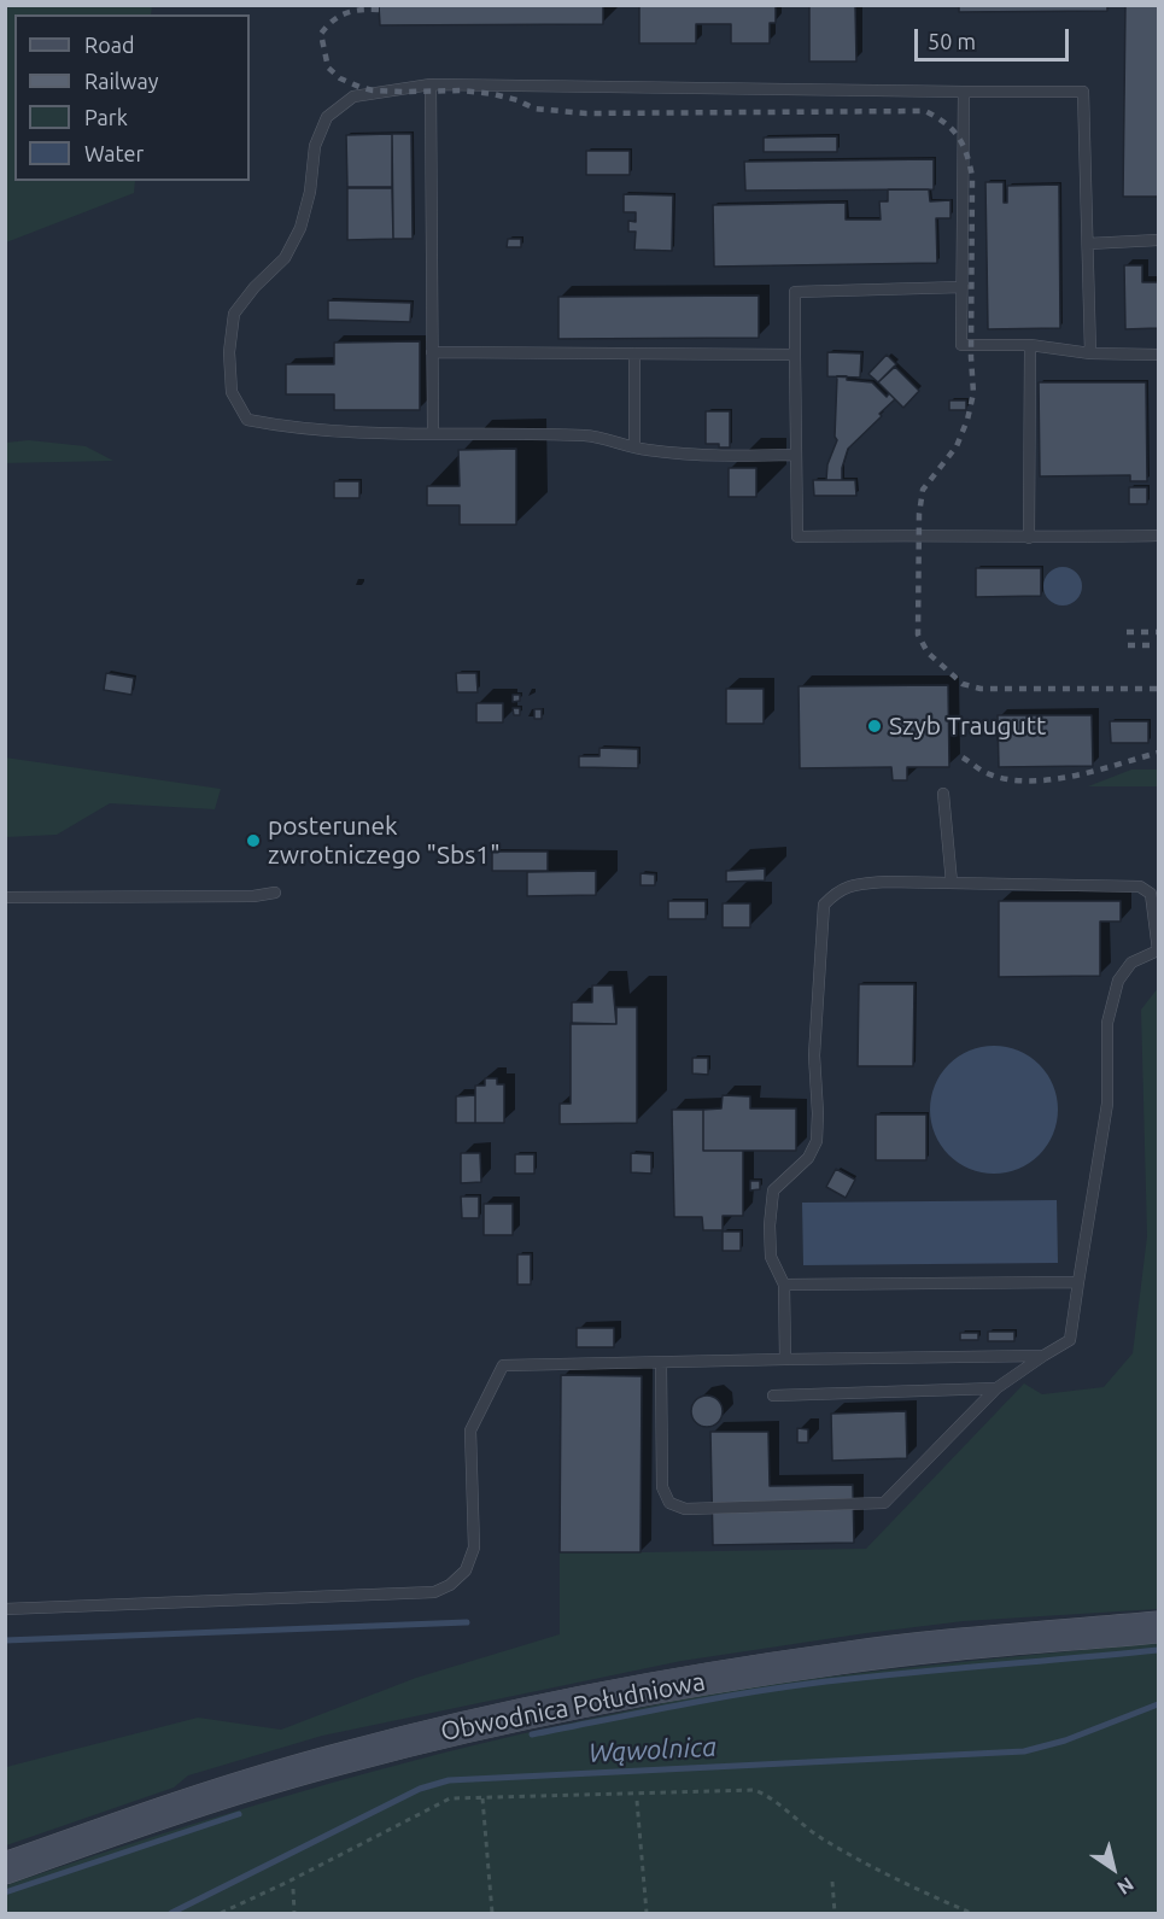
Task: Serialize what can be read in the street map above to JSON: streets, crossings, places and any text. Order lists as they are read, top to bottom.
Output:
{
  "streets": {
    "main road": ["Obwodnica Południowa"]
  },
  "water": ["Wąwolnica"],
  "places": ["Szyb Traugutt", "posterunek zwrotniczego \"Sbs1\""],
  "legend": [
    "Road",
    "Railway",
    "Park",
    "Water"
  ],
  "scale_bar": "50 m",
  "north": "bottom right"
}
